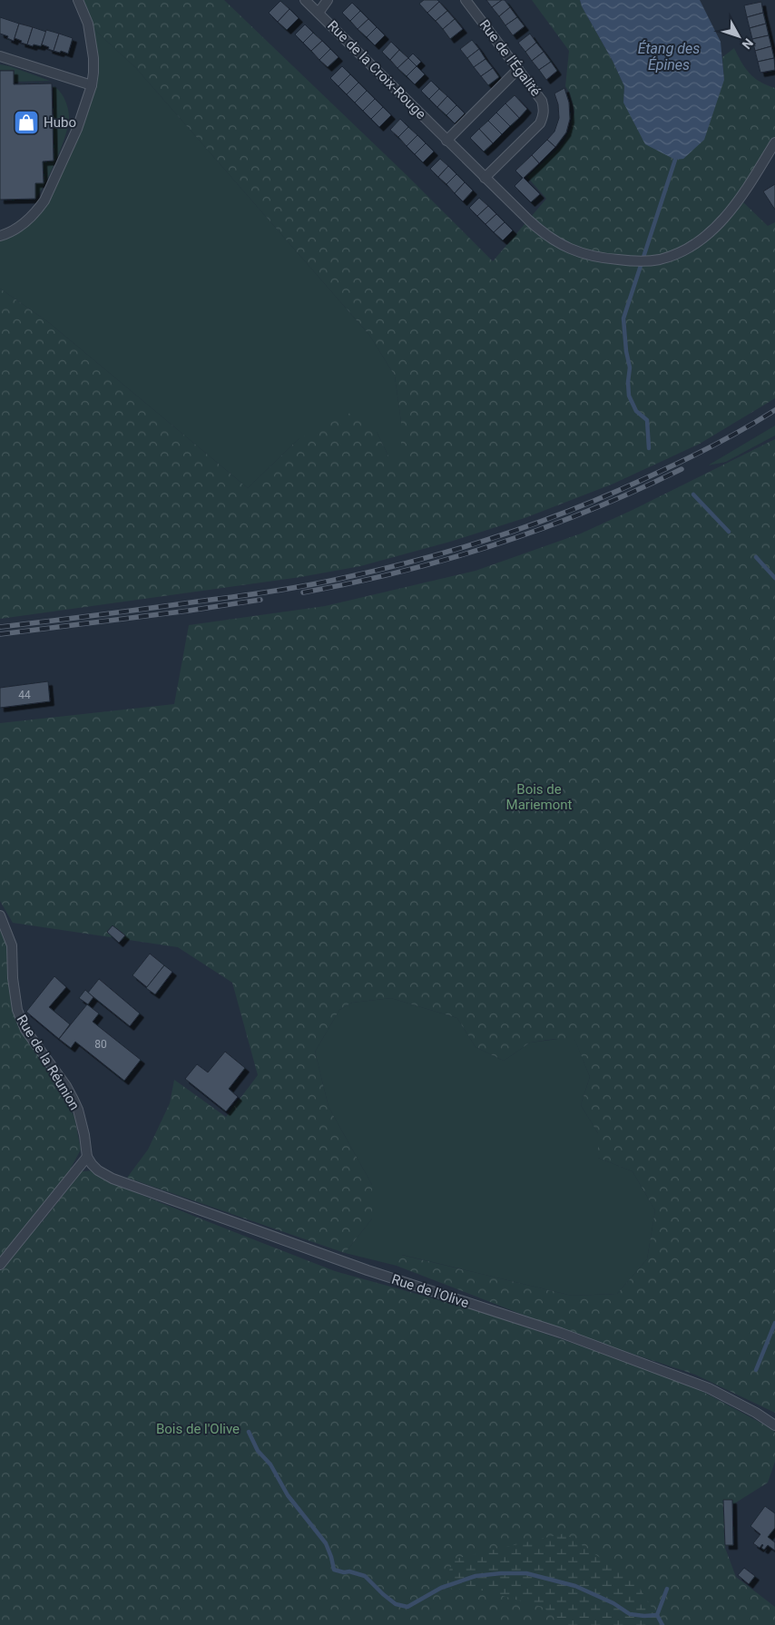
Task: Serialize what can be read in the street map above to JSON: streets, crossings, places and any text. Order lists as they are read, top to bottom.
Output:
{
  "streets": {
    "street": [
      "Rue de l'Égalité",
      "Rue de la Croix-Rouge",
      "Rue de la Réunion",
      "Rue de l'Olive"
    ]
  },
  "crossings": [
    ["Rue de l'Égalité", "Rue de la Croix-Rouge"],
    ["Rue de la Réunion", "Rue de l'Olive"]
  ],
  "water": ["Étang des Épines"],
  "parks": ["Bois de Mariemont", "Bois de l'Olive"],
  "places": {
    "shop": ["Hubo"]
  },
  "house_numbers": ["44", "80"],
  "north": "bottom right"
}
